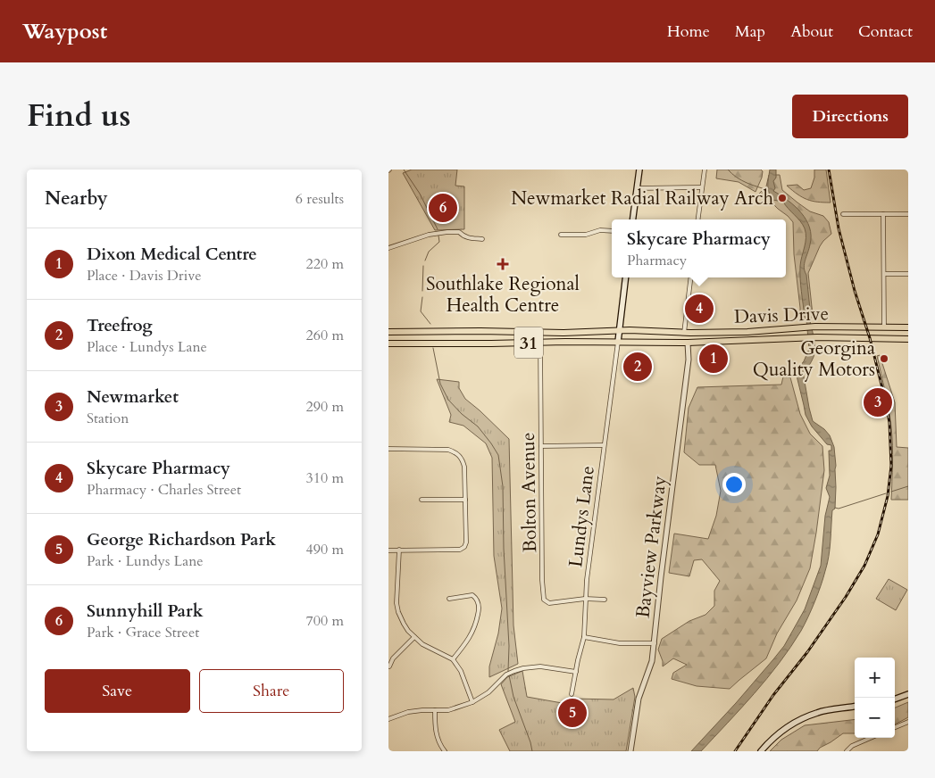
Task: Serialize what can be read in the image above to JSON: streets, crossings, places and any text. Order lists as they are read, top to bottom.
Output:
{
  "streets": {
    "main road": ["Davis Drive", "31"],
    "street": ["Bolton Avenue", "Lundys Lane", "Bayview Parkway"]
  },
  "crossings": [
    ["Davis Drive", "Bolton Avenue"],
    ["Davis Drive", "Lundys Lane"],
    ["Davis Drive", "Bayview Parkway"],
    ["Bolton Avenue", "Lundys Lane"]
  ],
  "places": {
    "other": ["Newmarket Radial Railway Arch", "Georgina Quality Motors"],
    "health": ["Southlake Regional Health Centre"]
  },
  "page": {
    "header": "Waypost",
    "nav": [
      "Home",
      "Map",
      "About",
      "Contact"
    ],
    "title": "Find us",
    "buttons": [
      "Directions",
      ["Save", "Share"]
    ],
    "heading": ["Nearby", "6 results"],
    "pins": [
      "6",
      "4",
      "1",
      "2",
      "3",
      "5"
    ],
    "popup": ["Skycare Pharmacy", "Pharmacy"],
    "list": [
      {
        "mark": "1",
        "name": "Dixon Medical Centre",
        "note": "Place · Davis Drive",
        "value": "220 m"
      },
      {
        "mark": "2",
        "name": "Treefrog",
        "note": "Place · Lundys Lane",
        "value": "260 m"
      },
      {
        "mark": "3",
        "name": "Newmarket",
        "note": "Station",
        "value": "290 m"
      },
      {
        "mark": "4",
        "name": "Skycare Pharmacy",
        "note": "Pharmacy · Charles Street",
        "value": "310 m"
      },
      {
        "mark": "5",
        "name": "George Richardson Park",
        "note": "Park · Lundys Lane",
        "value": "490 m"
      },
      {
        "mark": "6",
        "name": "Sunnyhill Park",
        "note": "Park · Grace Street",
        "value": "700 m"
      }
    ],
    "map_buttons": ["+", "−"]
  }
}
